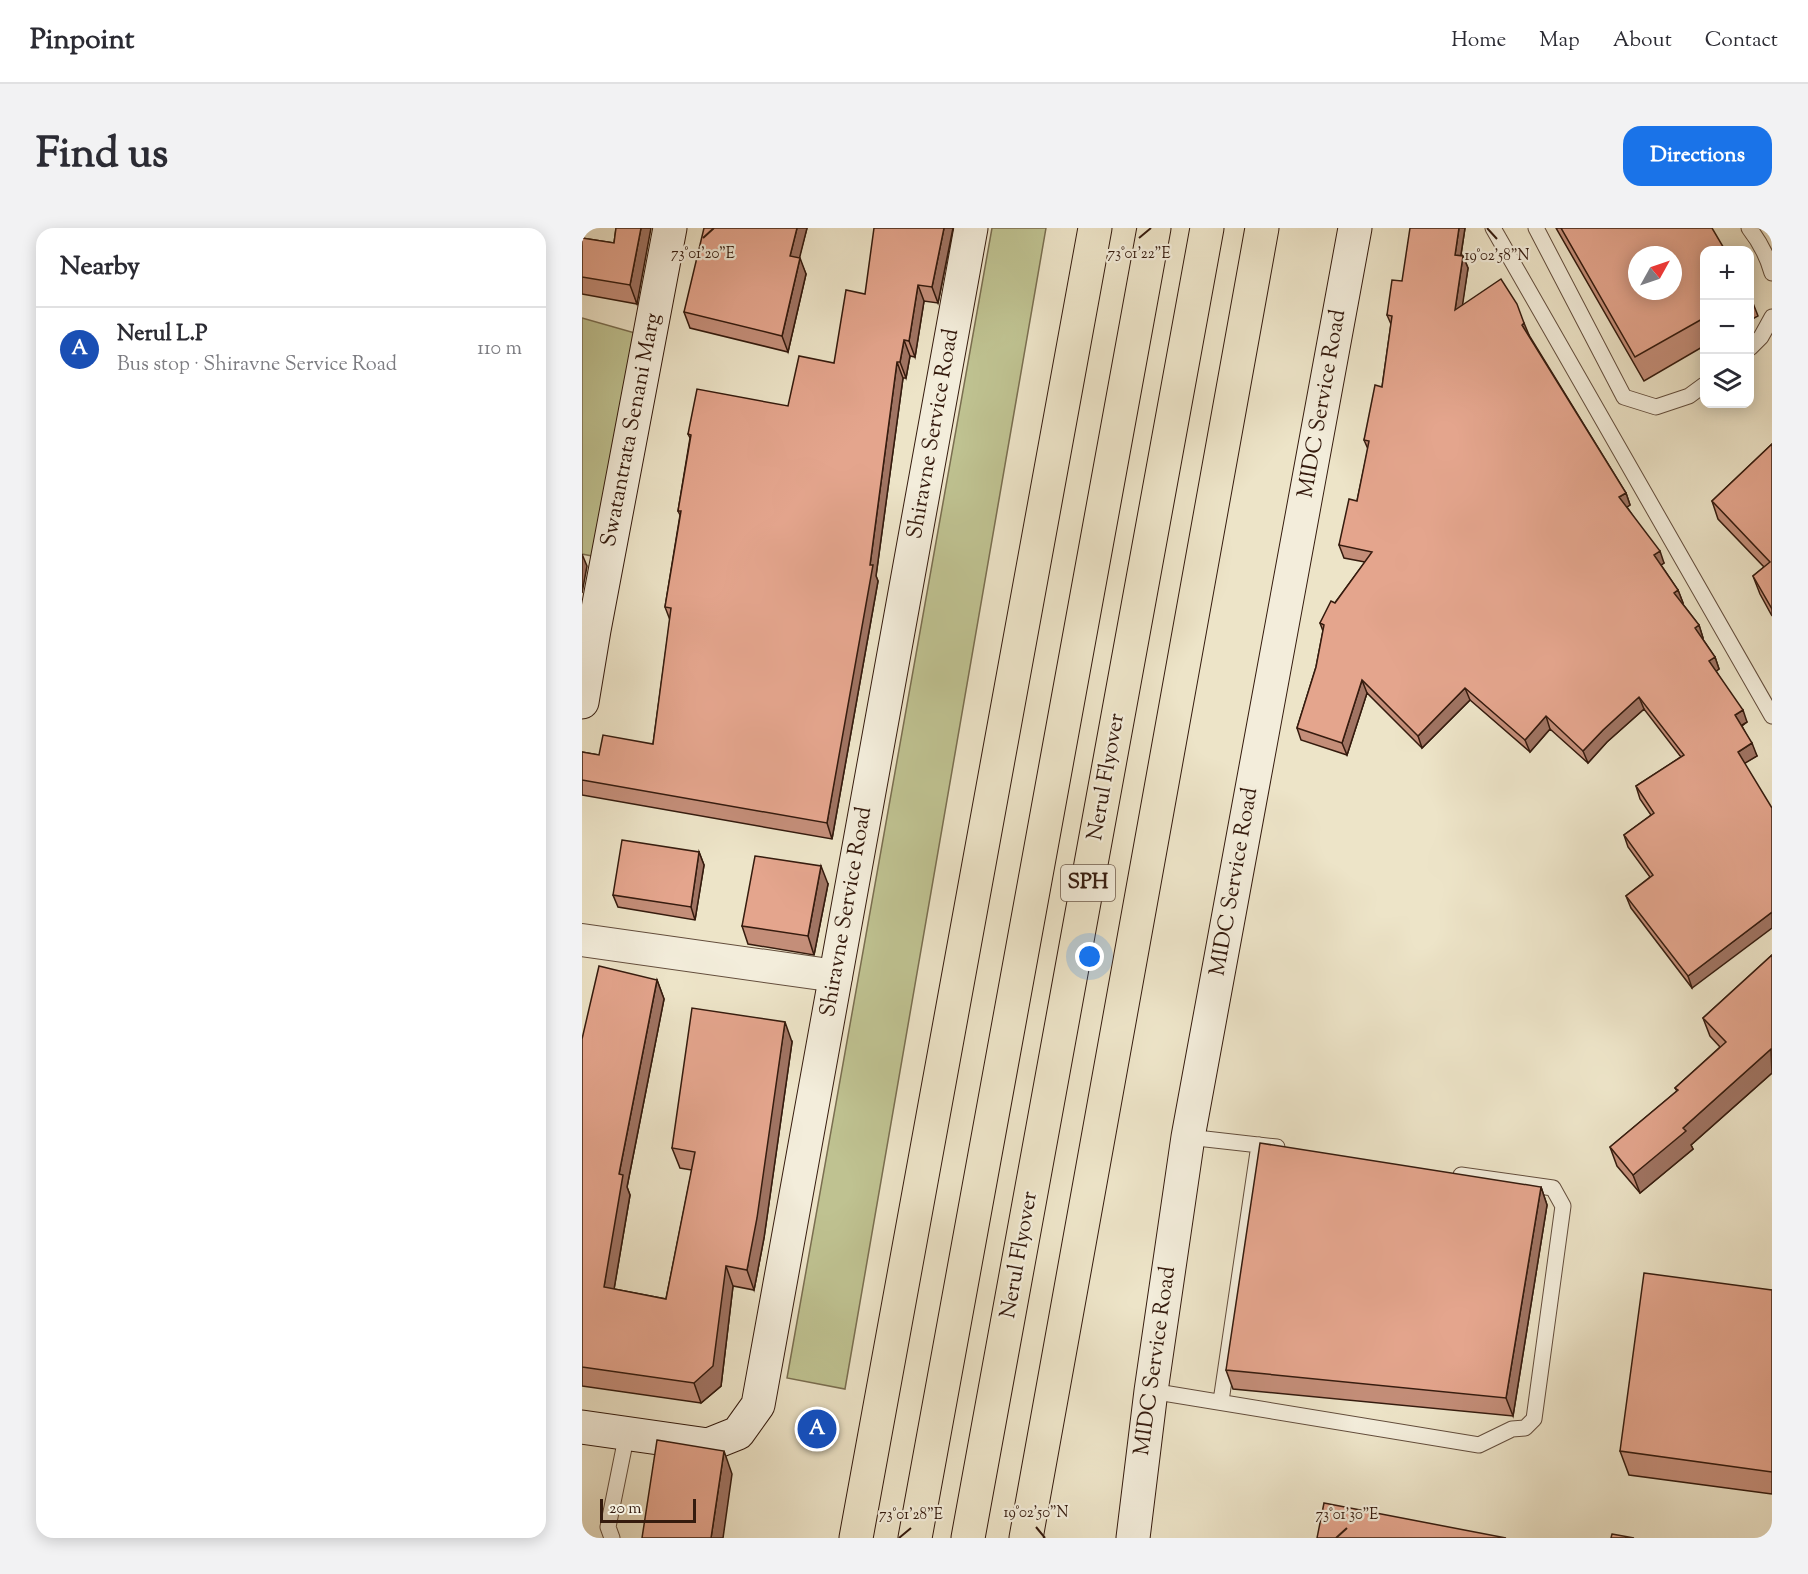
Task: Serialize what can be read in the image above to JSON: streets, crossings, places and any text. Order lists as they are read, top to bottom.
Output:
{
  "streets": {
    "highway": ["Nerul Flyover", "SPH"],
    "street": ["MIDC Service Road", "Swatantrata Senani Marg", "Shiravne Service Road"]
  },
  "scale_bar": "20 m",
  "north": "top right",
  "page": {
    "header": "Pinpoint",
    "nav": [
      "Home",
      "Map",
      "About",
      "Contact"
    ],
    "title": "Find us",
    "buttons": "Directions",
    "heading": "Nearby",
    "map_buttons": ["+", "−"],
    "list": [
      {
        "mark": "A",
        "name": "Nerul L.P",
        "note": "Bus stop · Shiravne Service Road",
        "value": "110 m"
      }
    ],
    "pins": "A",
    "scale": "20 m"
  },
  "coordinates": [
    "73°01'20\"E",
    "73°01'22\"E",
    "19°02'58\"N",
    "19°02'50\"N",
    "73°01'28\"E",
    "73°01'30\"E"
  ]
}
